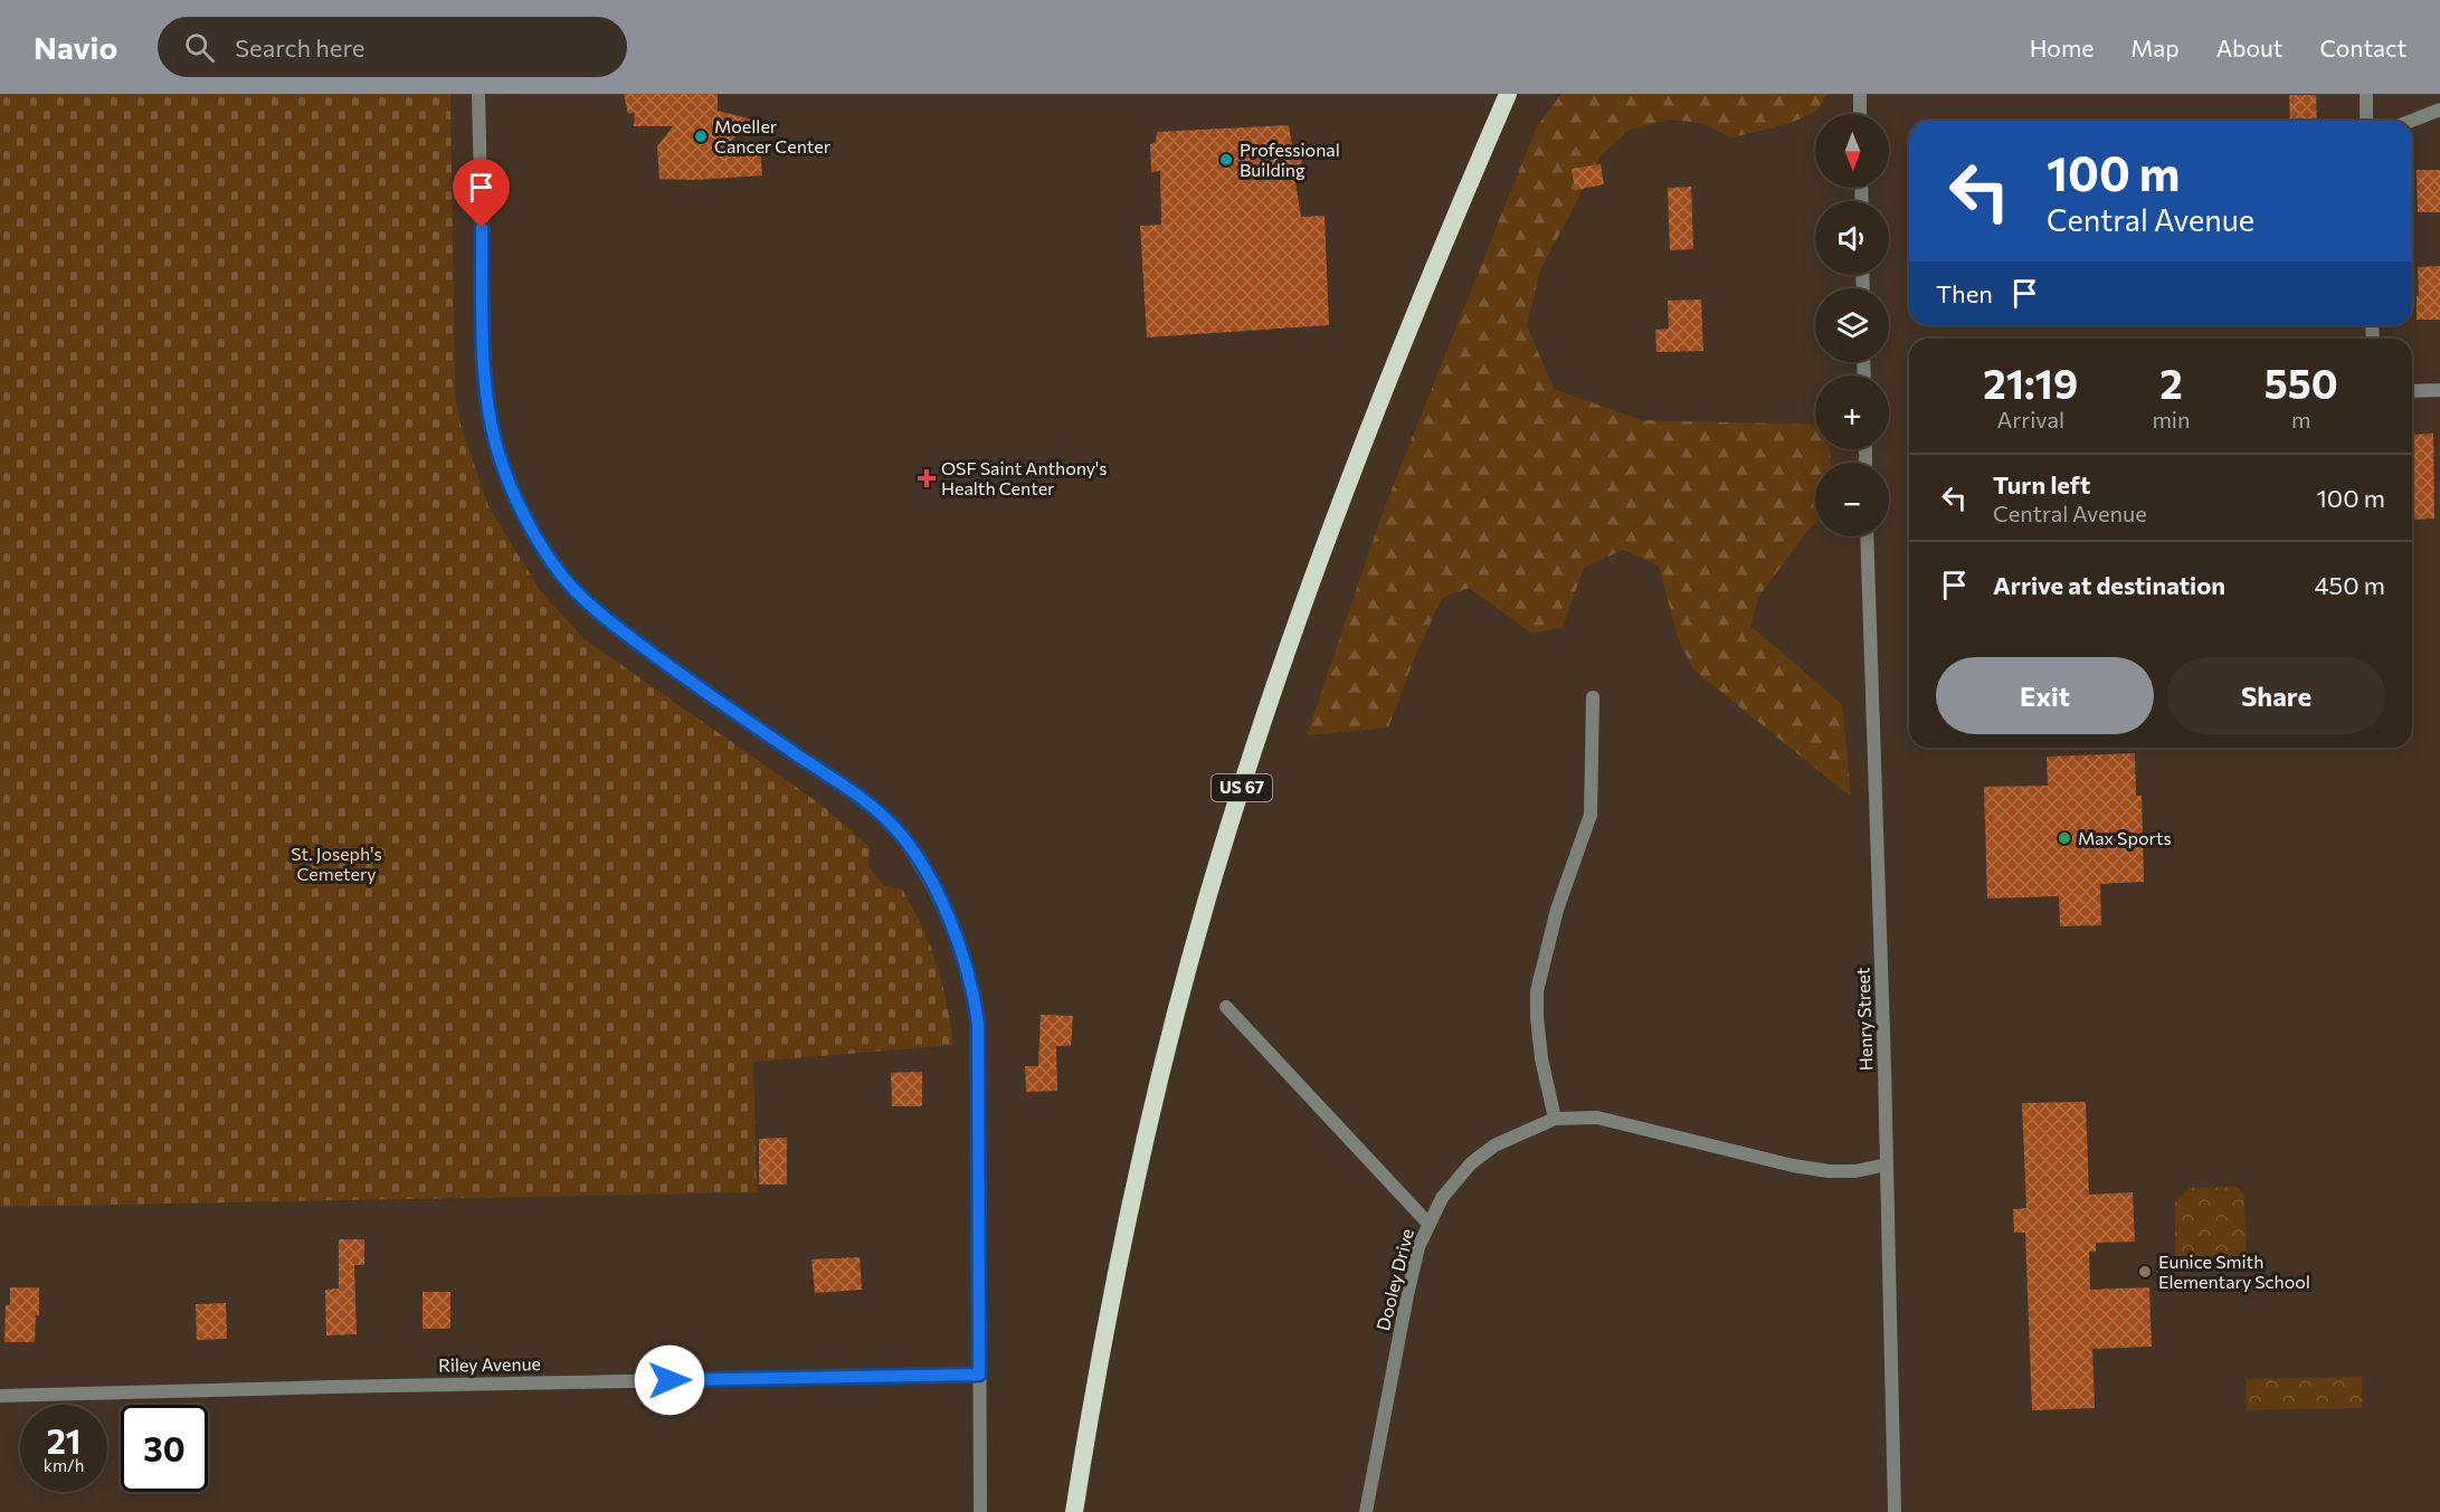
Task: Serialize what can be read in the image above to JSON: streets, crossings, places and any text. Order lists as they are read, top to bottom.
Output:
{
  "streets": {
    "highway": ["US 67"],
    "street": ["Henry Street", "Dooley Drive", "Riley Avenue"]
  },
  "crossings": [
    ["Henry Street", "Dooley Drive"]
  ],
  "parks": ["St. Joseph's Cemetery"],
  "places": {
    "other": [
      "Moeller Cancer Center",
      "Professional Building",
      "Max Sports",
      "Eunice Smith Elementary School"
    ],
    "health": ["OSF Saint Anthony's Health Center"]
  },
  "north": "bottom",
  "page": {
    "header": "Navio",
    "search": "Search here",
    "nav": [
      "Home",
      "Map",
      "About",
      "Contact"
    ],
    "map_buttons": ["+", "−"],
    "turn": ["100 m", "Central Avenue"],
    "then": "Then",
    "eta": [
      "21:19",
      "Arrival",
      "2",
      "min",
      "550",
      "m"
    ],
    "list": [
      {
        "name": "Turn left",
        "note": "Central Avenue",
        "value": "100 m"
      },
      {
        "name": "Arrive at destination",
        "value": "450 m"
      }
    ],
    "buttons": ["Exit", "Share"],
    "speed": "21 km/h",
    "limit": "30"
  }
}
